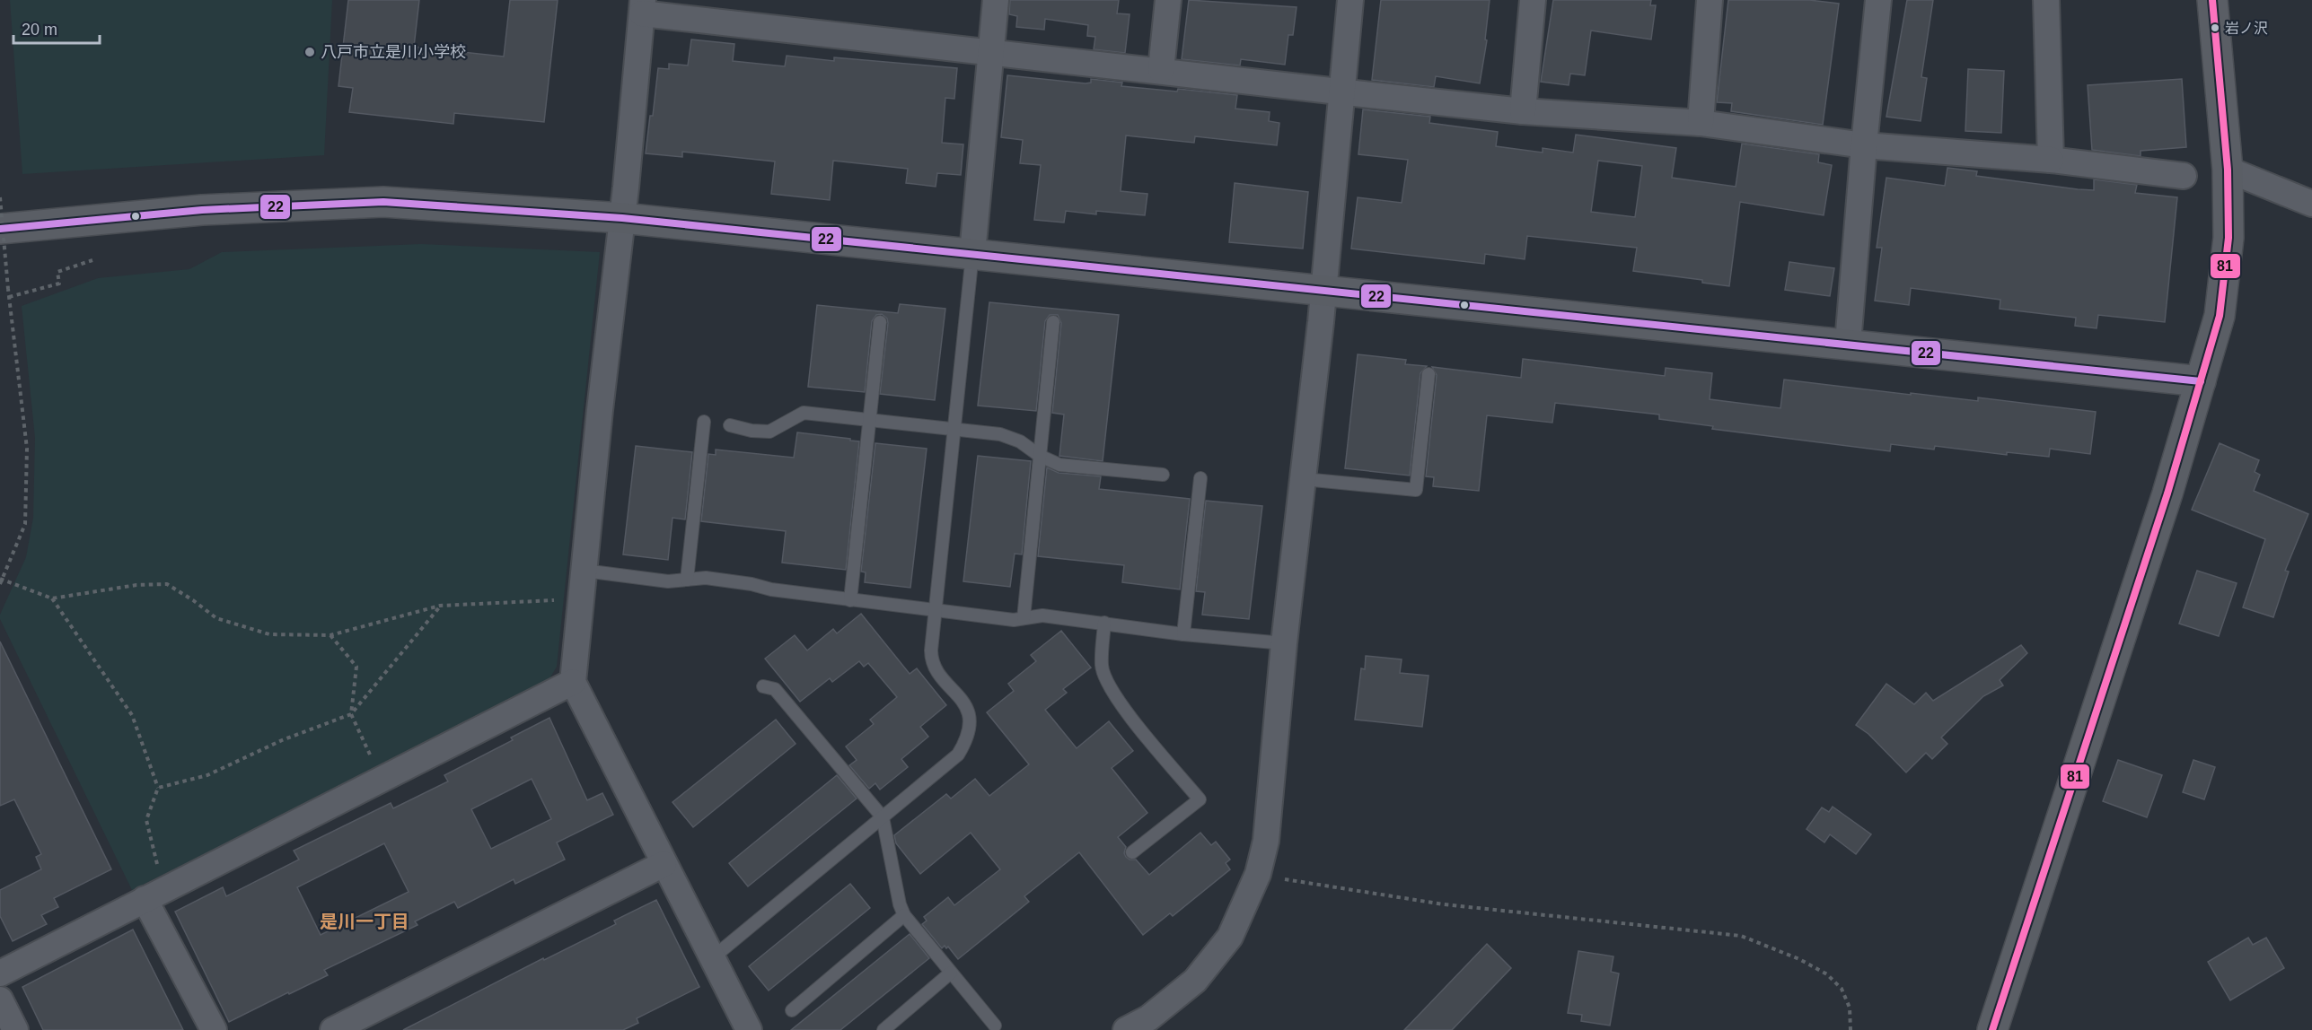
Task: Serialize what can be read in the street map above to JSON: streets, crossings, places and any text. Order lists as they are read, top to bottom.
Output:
{
  "districts": ["是川一丁目"],
  "places": ["岩ノ沢", "八戸市立是川小学校"],
  "lines": ["transit line 81", "transit line 22"],
  "scale_bar": "20 m"
}
